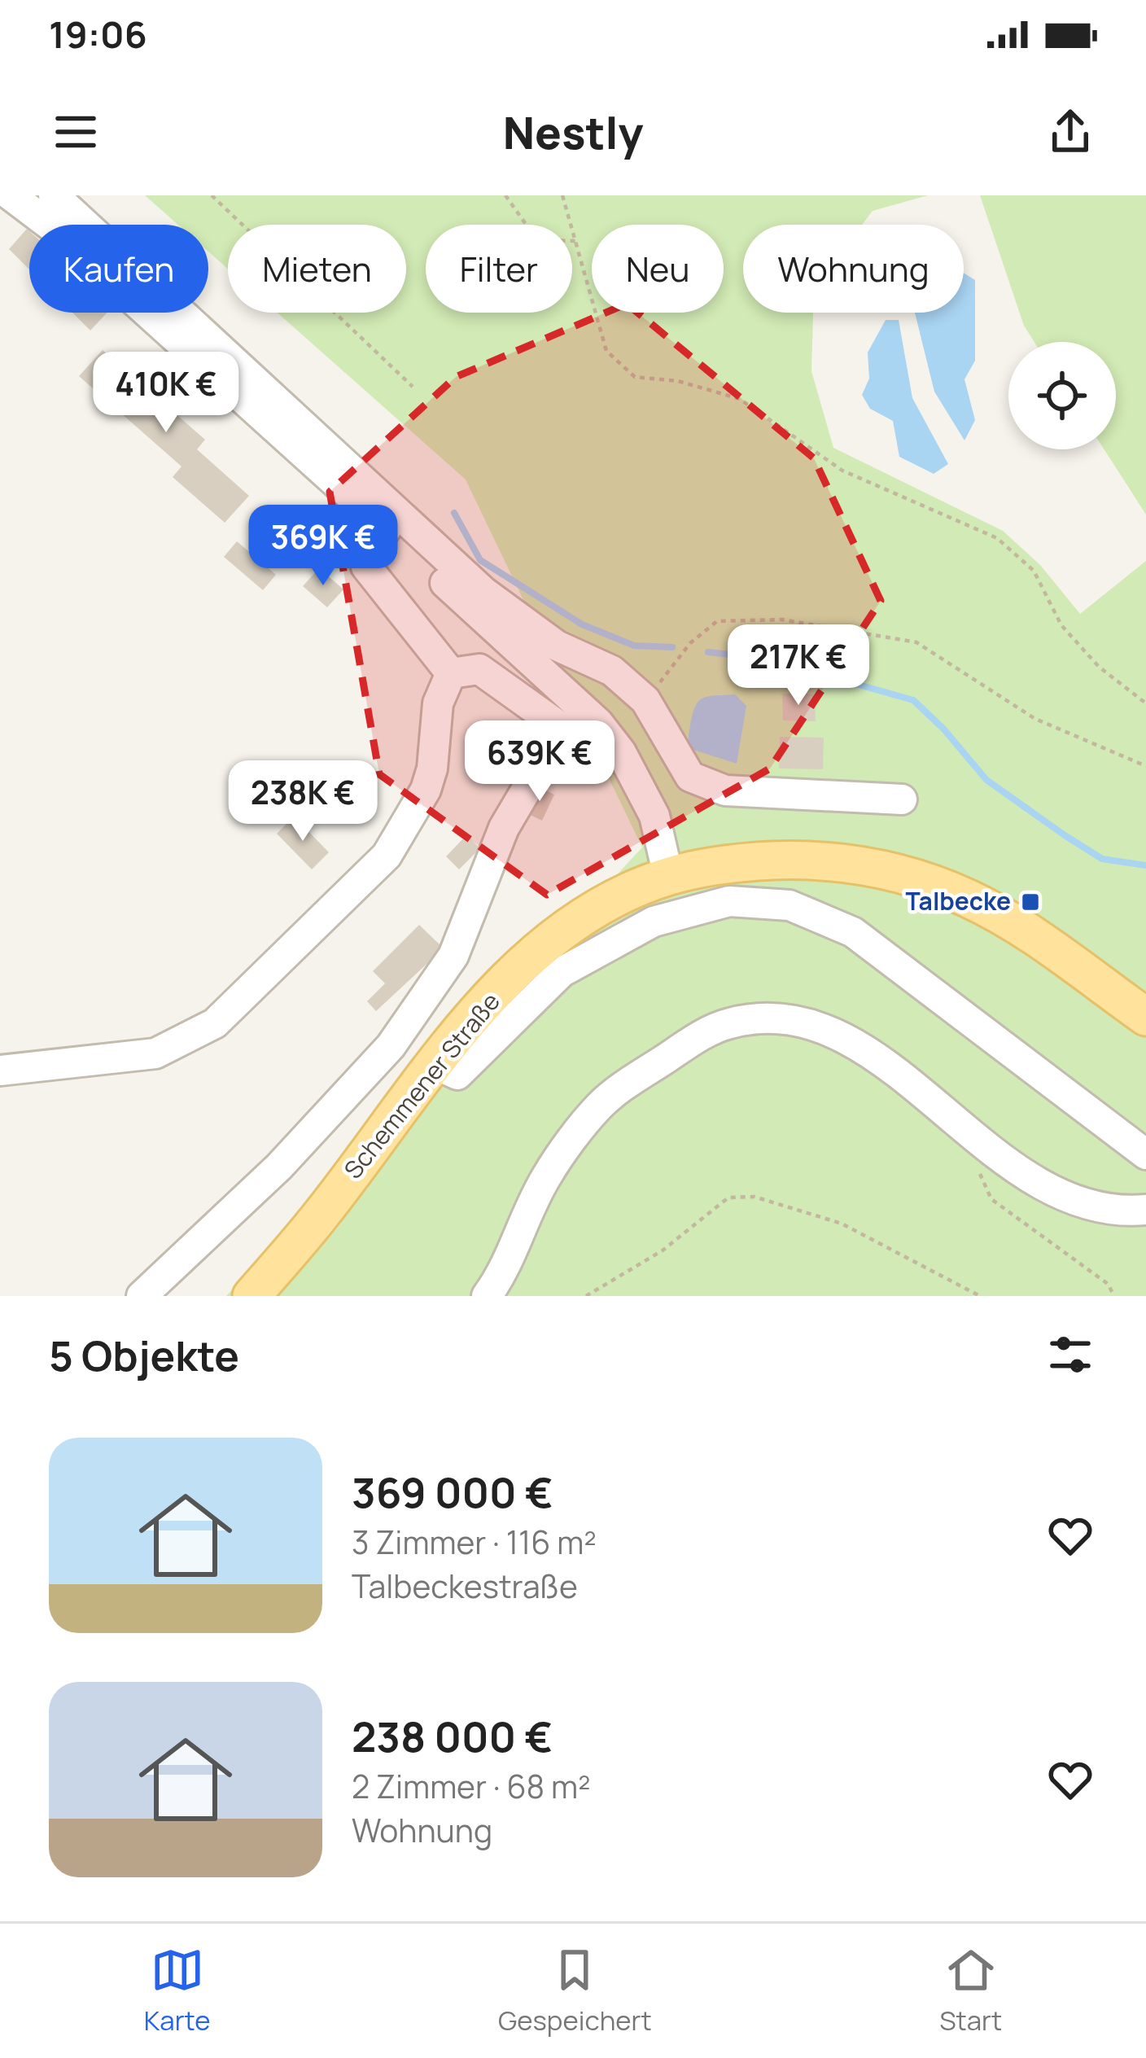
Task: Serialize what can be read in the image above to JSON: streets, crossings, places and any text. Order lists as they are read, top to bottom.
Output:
{
  "streets": {
    "main road": ["Schemmener Straße"]
  },
  "places": {
    "transit": ["Talbecke"]
  },
  "page": {
    "status": "19:06",
    "header": "Nestly",
    "chip": [
      "Kaufen",
      "Mieten",
      "Filter",
      "Neu",
      "Wohnung"
    ],
    "price": [
      "410K €",
      "369K €",
      "217K €",
      "639K €",
      "238K €"
    ],
    "heading": "5 Objekte",
    "list": [
      {
        "name": "369 000 €",
        "note": "3 Zimmer · 116 m² · Talbeckestraße"
      },
      {
        "name": "238 000 €",
        "note": "2 Zimmer · 68 m² · Wohnung"
      }
    ],
    "tabs": ["Karte", "Gespeichert", "Start"]
  }
}
